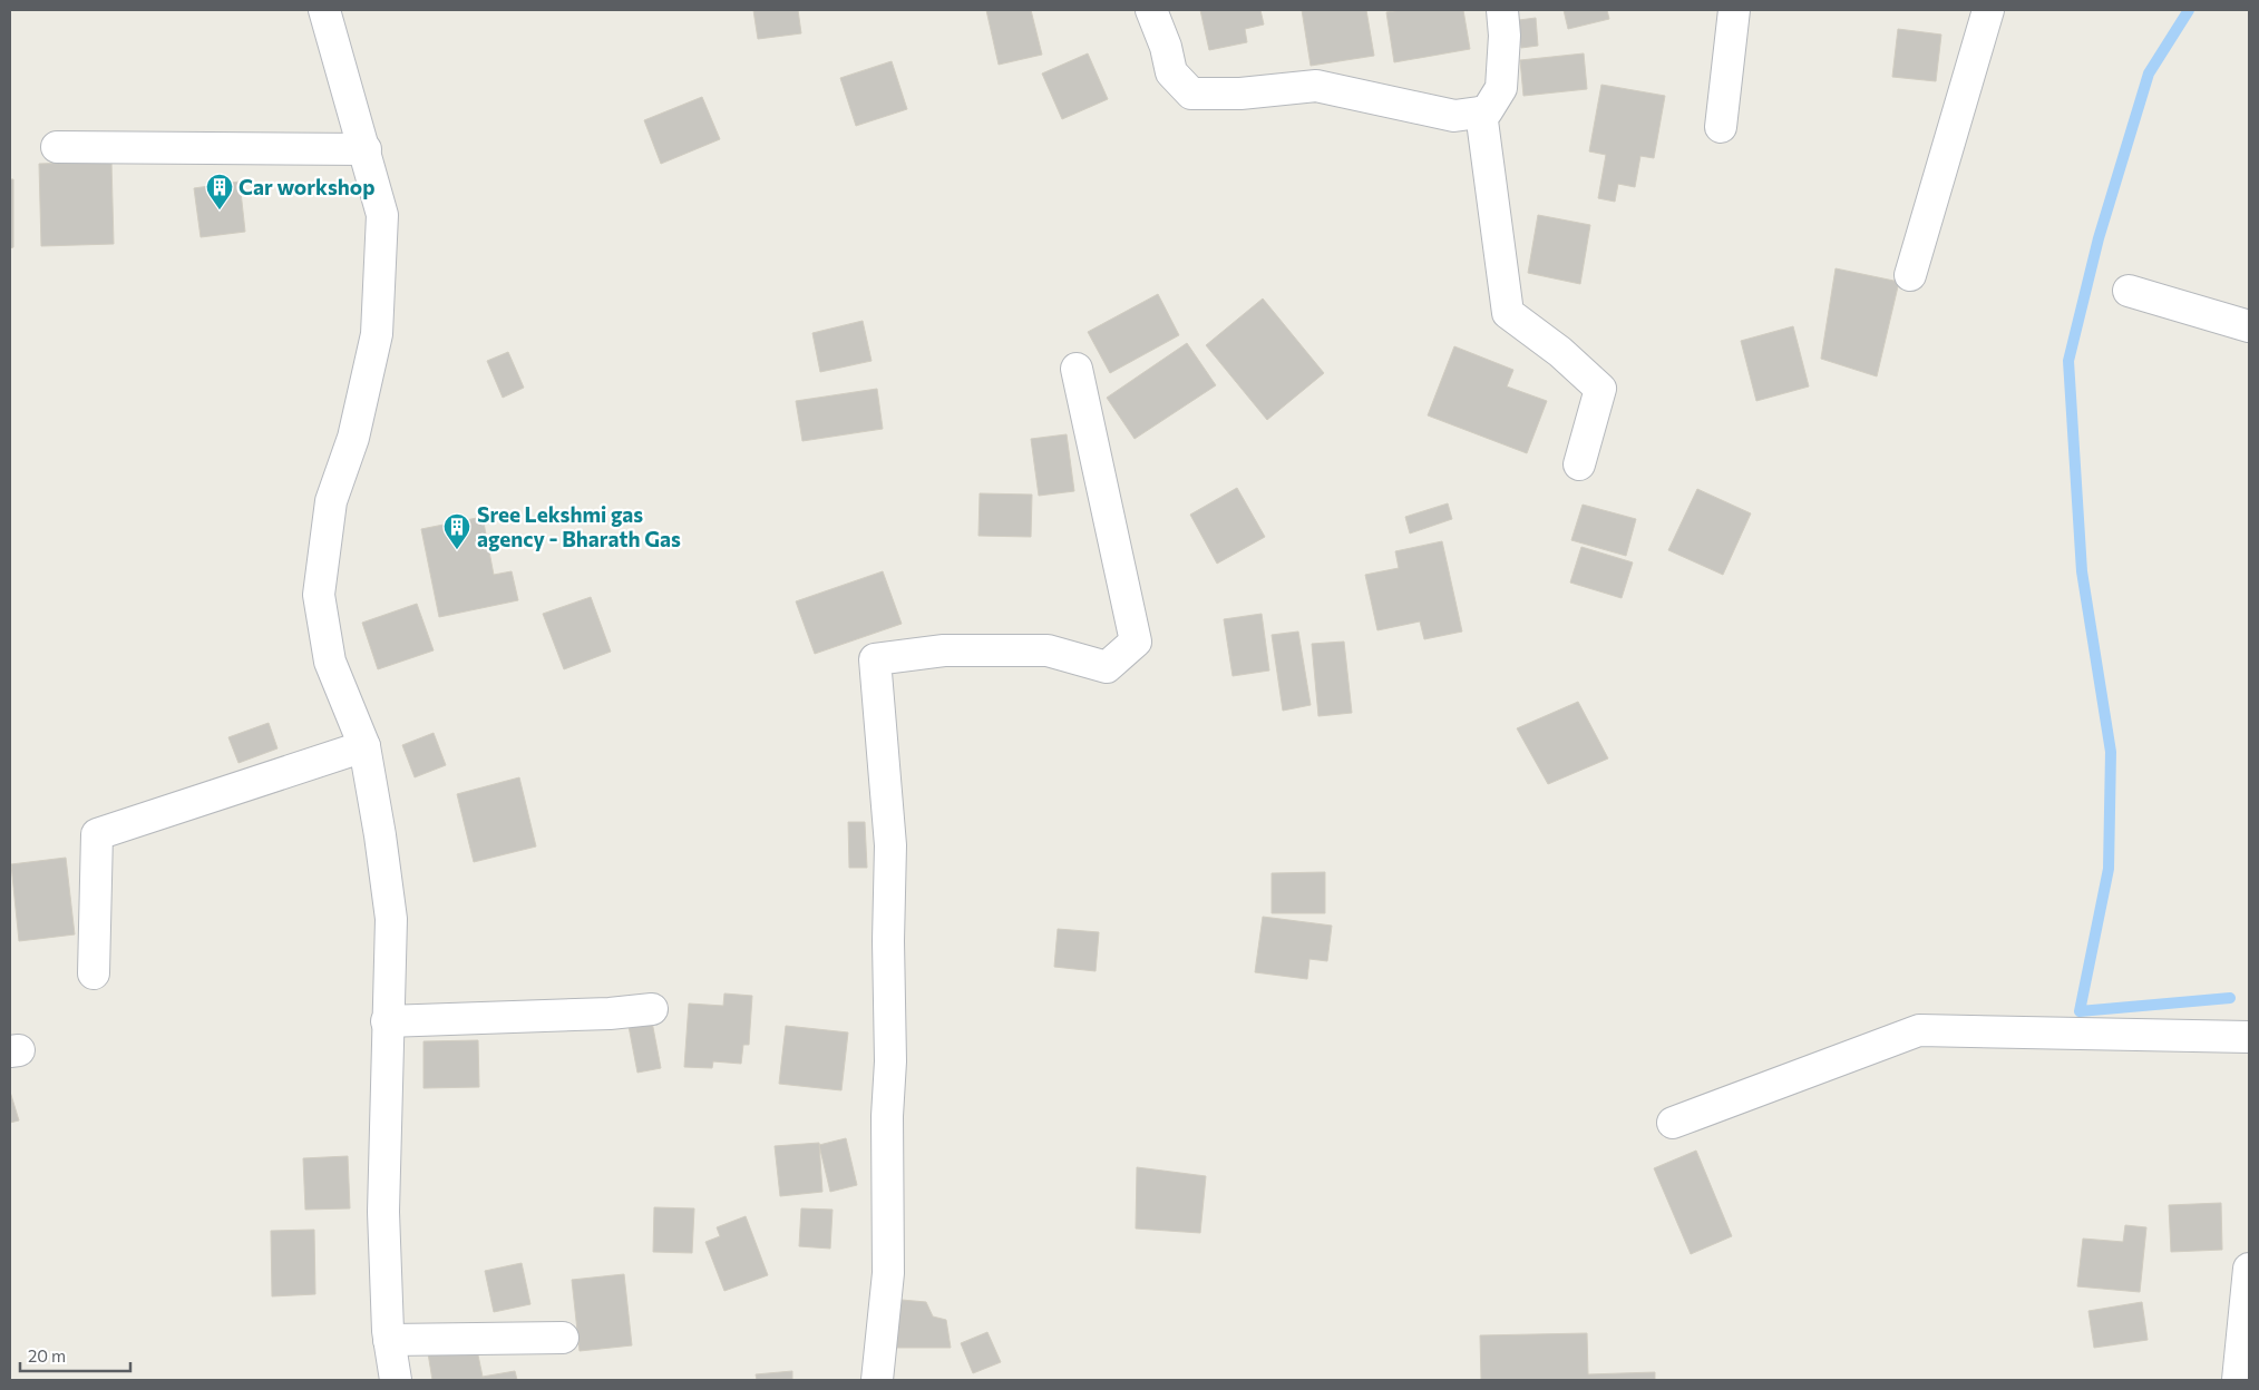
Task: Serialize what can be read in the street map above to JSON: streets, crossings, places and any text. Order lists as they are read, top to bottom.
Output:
{
  "places": {
    "building": ["Car workshop", "Sree Lekshmi gas agency - Bharath Gas"]
  },
  "scale_bar": "20 m"
}
